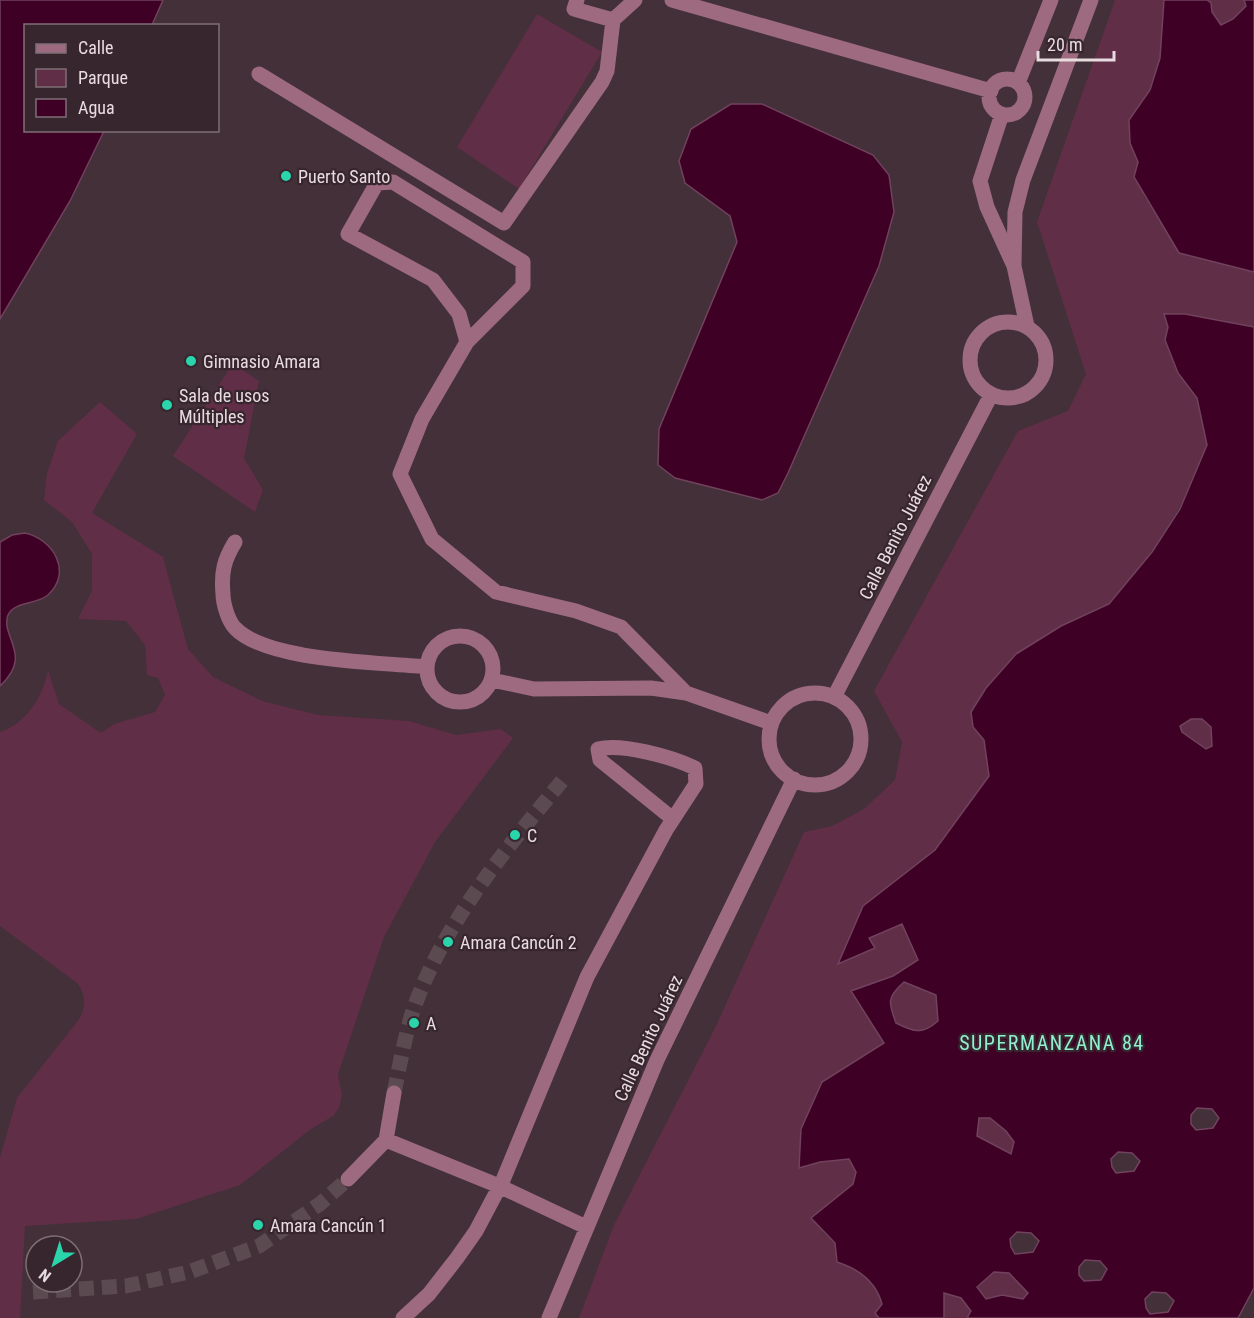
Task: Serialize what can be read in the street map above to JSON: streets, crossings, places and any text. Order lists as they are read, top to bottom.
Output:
{
  "streets": {
    "street": ["Calle Benito Juárez"]
  },
  "districts": ["SUPERMANZANA 84"],
  "places": [
    "Puerto Santo",
    "Gimnasio Amara",
    "Sala de usos Múltiples",
    "C",
    "Amara Cancún 2",
    "A",
    "Amara Cancún 1"
  ],
  "legend": ["Calle", "Parque", "Agua"],
  "scale_bar": "20 m",
  "north": "bottom left"
}
